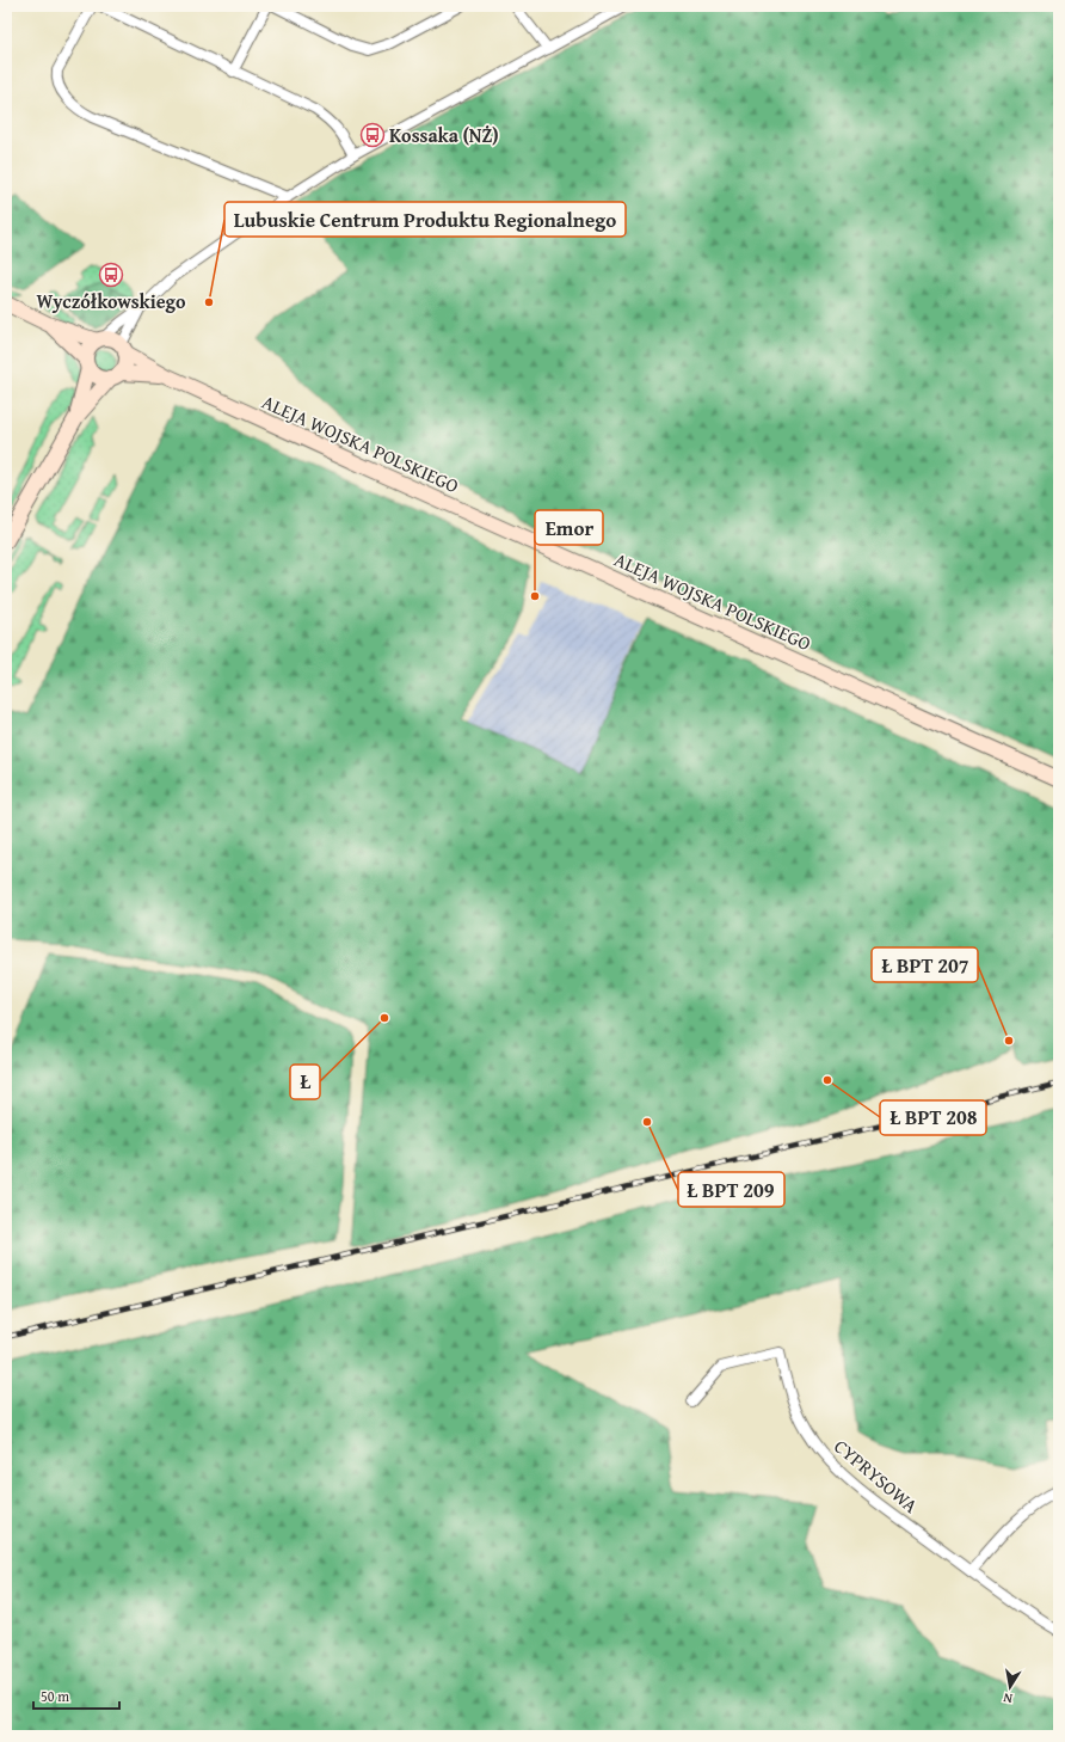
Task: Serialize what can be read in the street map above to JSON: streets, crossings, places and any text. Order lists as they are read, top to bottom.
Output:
{
  "streets": {
    "main road": ["ALEJA WOJSKA POLSKIEGO"],
    "street": ["CYPRYSOWA"]
  },
  "places": {
    "bus stop": ["Kossaka (NŻ)", "Wyczółkowskiego"],
    "other": [
      "Lubuskie Centrum Produktu Regionalnego",
      "Emor",
      "Ł",
      "Ł BPT 207",
      "Ł BPT 208",
      "Ł BPT 209"
    ]
  },
  "scale_bar": "50 m",
  "north": "bottom"
}
